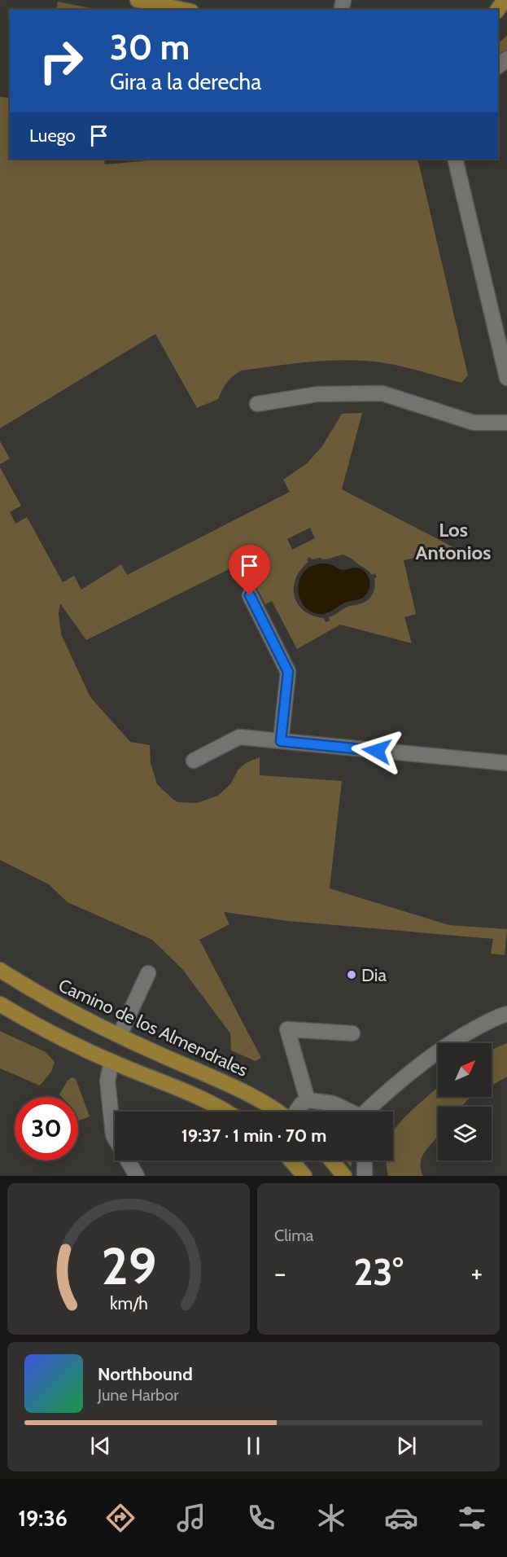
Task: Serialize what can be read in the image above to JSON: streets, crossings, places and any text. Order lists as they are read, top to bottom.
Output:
{
  "streets": {
    "main road": ["Camino de los Almendrales"]
  },
  "districts": ["Los Antonios"],
  "places": ["Dia"],
  "north": "top right",
  "page": {
    "turn": ["30 m", "Gira a la derecha"],
    "then": "Luego",
    "limit": "30",
    "trip": "19:37 · 1 min · 70 m",
    "tile": "Clima",
    "heat": ["−", "23°", "+"],
    "song": ["Northbound", "June Harbor"],
    "tabs": "19:36",
    "gauge": ["29", "km/h"]
  }
}
